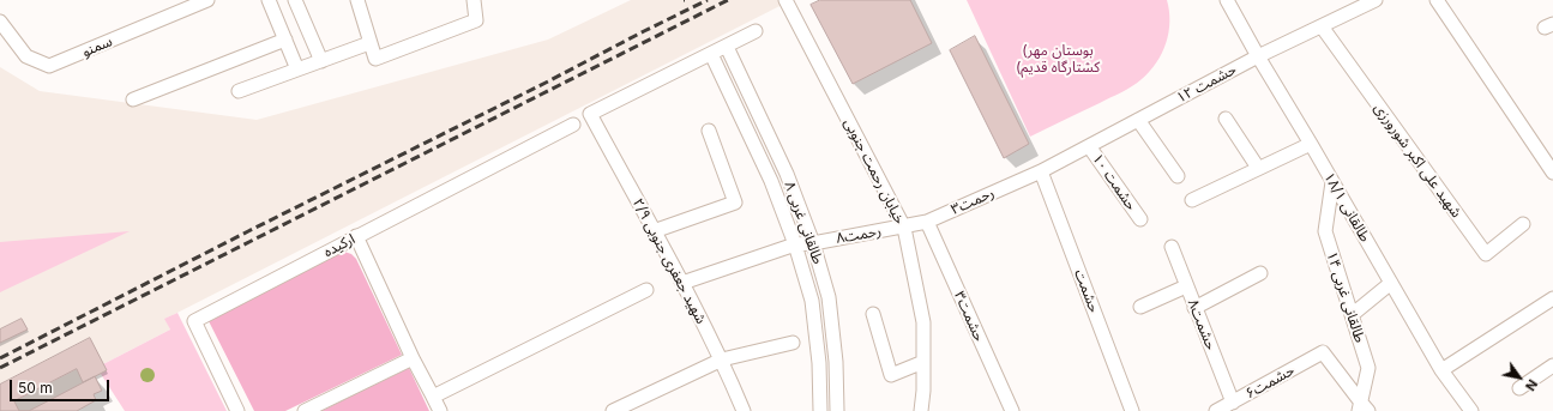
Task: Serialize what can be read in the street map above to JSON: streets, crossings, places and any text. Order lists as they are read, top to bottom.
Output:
{
  "streets": {
    "street": [
      "سمنو",
      "حشمت ۱۲",
      "شهید علی اکبر شورورزی",
      "خیابان رحمت جنوبی",
      "حشمت ۱۰",
      "رحمت۳",
      "طالقانی ۱۸/۱",
      "طالقانی غربی ۸",
      "رحمت۸",
      "ارکیده",
      "شهید جعفری جنوبی ۲/۹",
      "حشمت",
      "طالقانی غربی ۱۴",
      "حشمت۳",
      "حشمت۸",
      "حشمت۶"
    ]
  },
  "crossings": [
    ["حشمت ۱۲", "شهید علی اکبر شورورزی"],
    ["حشمت ۱۲", "حشمت ۱۰"],
    ["حشمت ۱۲", "رحمت۳"],
    ["حشمت ۱۲", "طالقانی ۱۸/۱"],
    ["حشمت ۱۲", "حشمت"],
    ["خیابان رحمت جنوبی", "رحمت۳"],
    ["خیابان رحمت جنوبی", "رحمت۸"],
    ["رحمت۳", "رحمت۸"],
    ["رحمت۳", "حشمت"],
    ["رحمت۳", "حشمت۳"],
    ["طالقانی ۱۸/۱", "طالقانی غربی ۱۴"],
    ["طالقانی غربی ۸", "رحمت۸"],
    ["طالقانی غربی ۸", "شهید جعفری جنوبی ۲/۹"],
    ["رحمت۸", "شهید جعفری جنوبی ۲/۹"],
    ["طالقانی غربی ۱۴", "حشمت۶"],
    ["حشمت۸", "حشمت۶"]
  ],
  "parks": ["(بوستان مهر (کشتارگاه قدیم"],
  "scale_bar": "50 m",
  "north": "bottom right"
}
